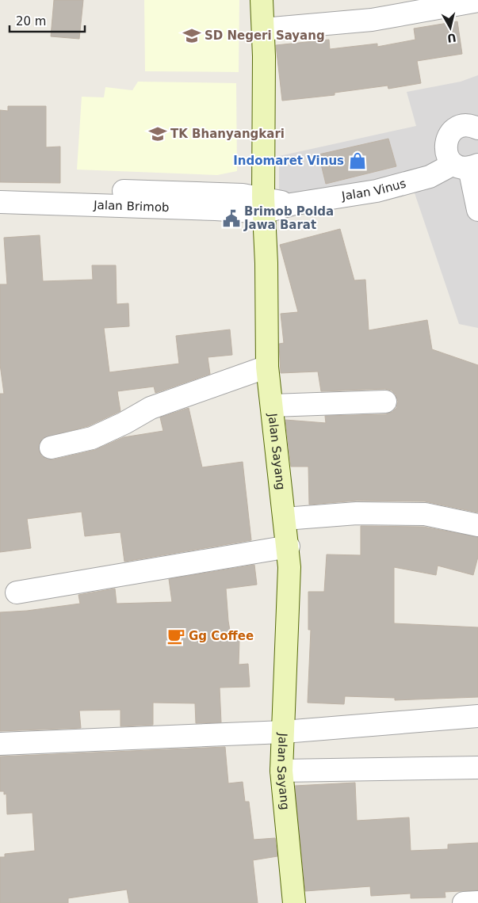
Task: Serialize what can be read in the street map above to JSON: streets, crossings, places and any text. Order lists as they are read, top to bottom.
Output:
{
  "streets": {
    "main road": ["Jalan Sayang"],
    "street": ["Jalan Vinus", "Jalan Brimob"]
  },
  "crossings": [
    ["Jalan Vinus", "Jalan Brimob"],
    ["Jalan Vinus", "Jalan Sayang"],
    ["Jalan Brimob", "Jalan Sayang"]
  ],
  "places": {
    "school or university": ["SD Negeri Sayang", "TK Bhanyangkari"],
    "shop": ["Indomaret Vinus"],
    "public building": ["Brimob Polda Jawa Barat"],
    "cafe": ["Gg Coffee"]
  },
  "scale_bar": "20 m",
  "north": "bottom"
}
